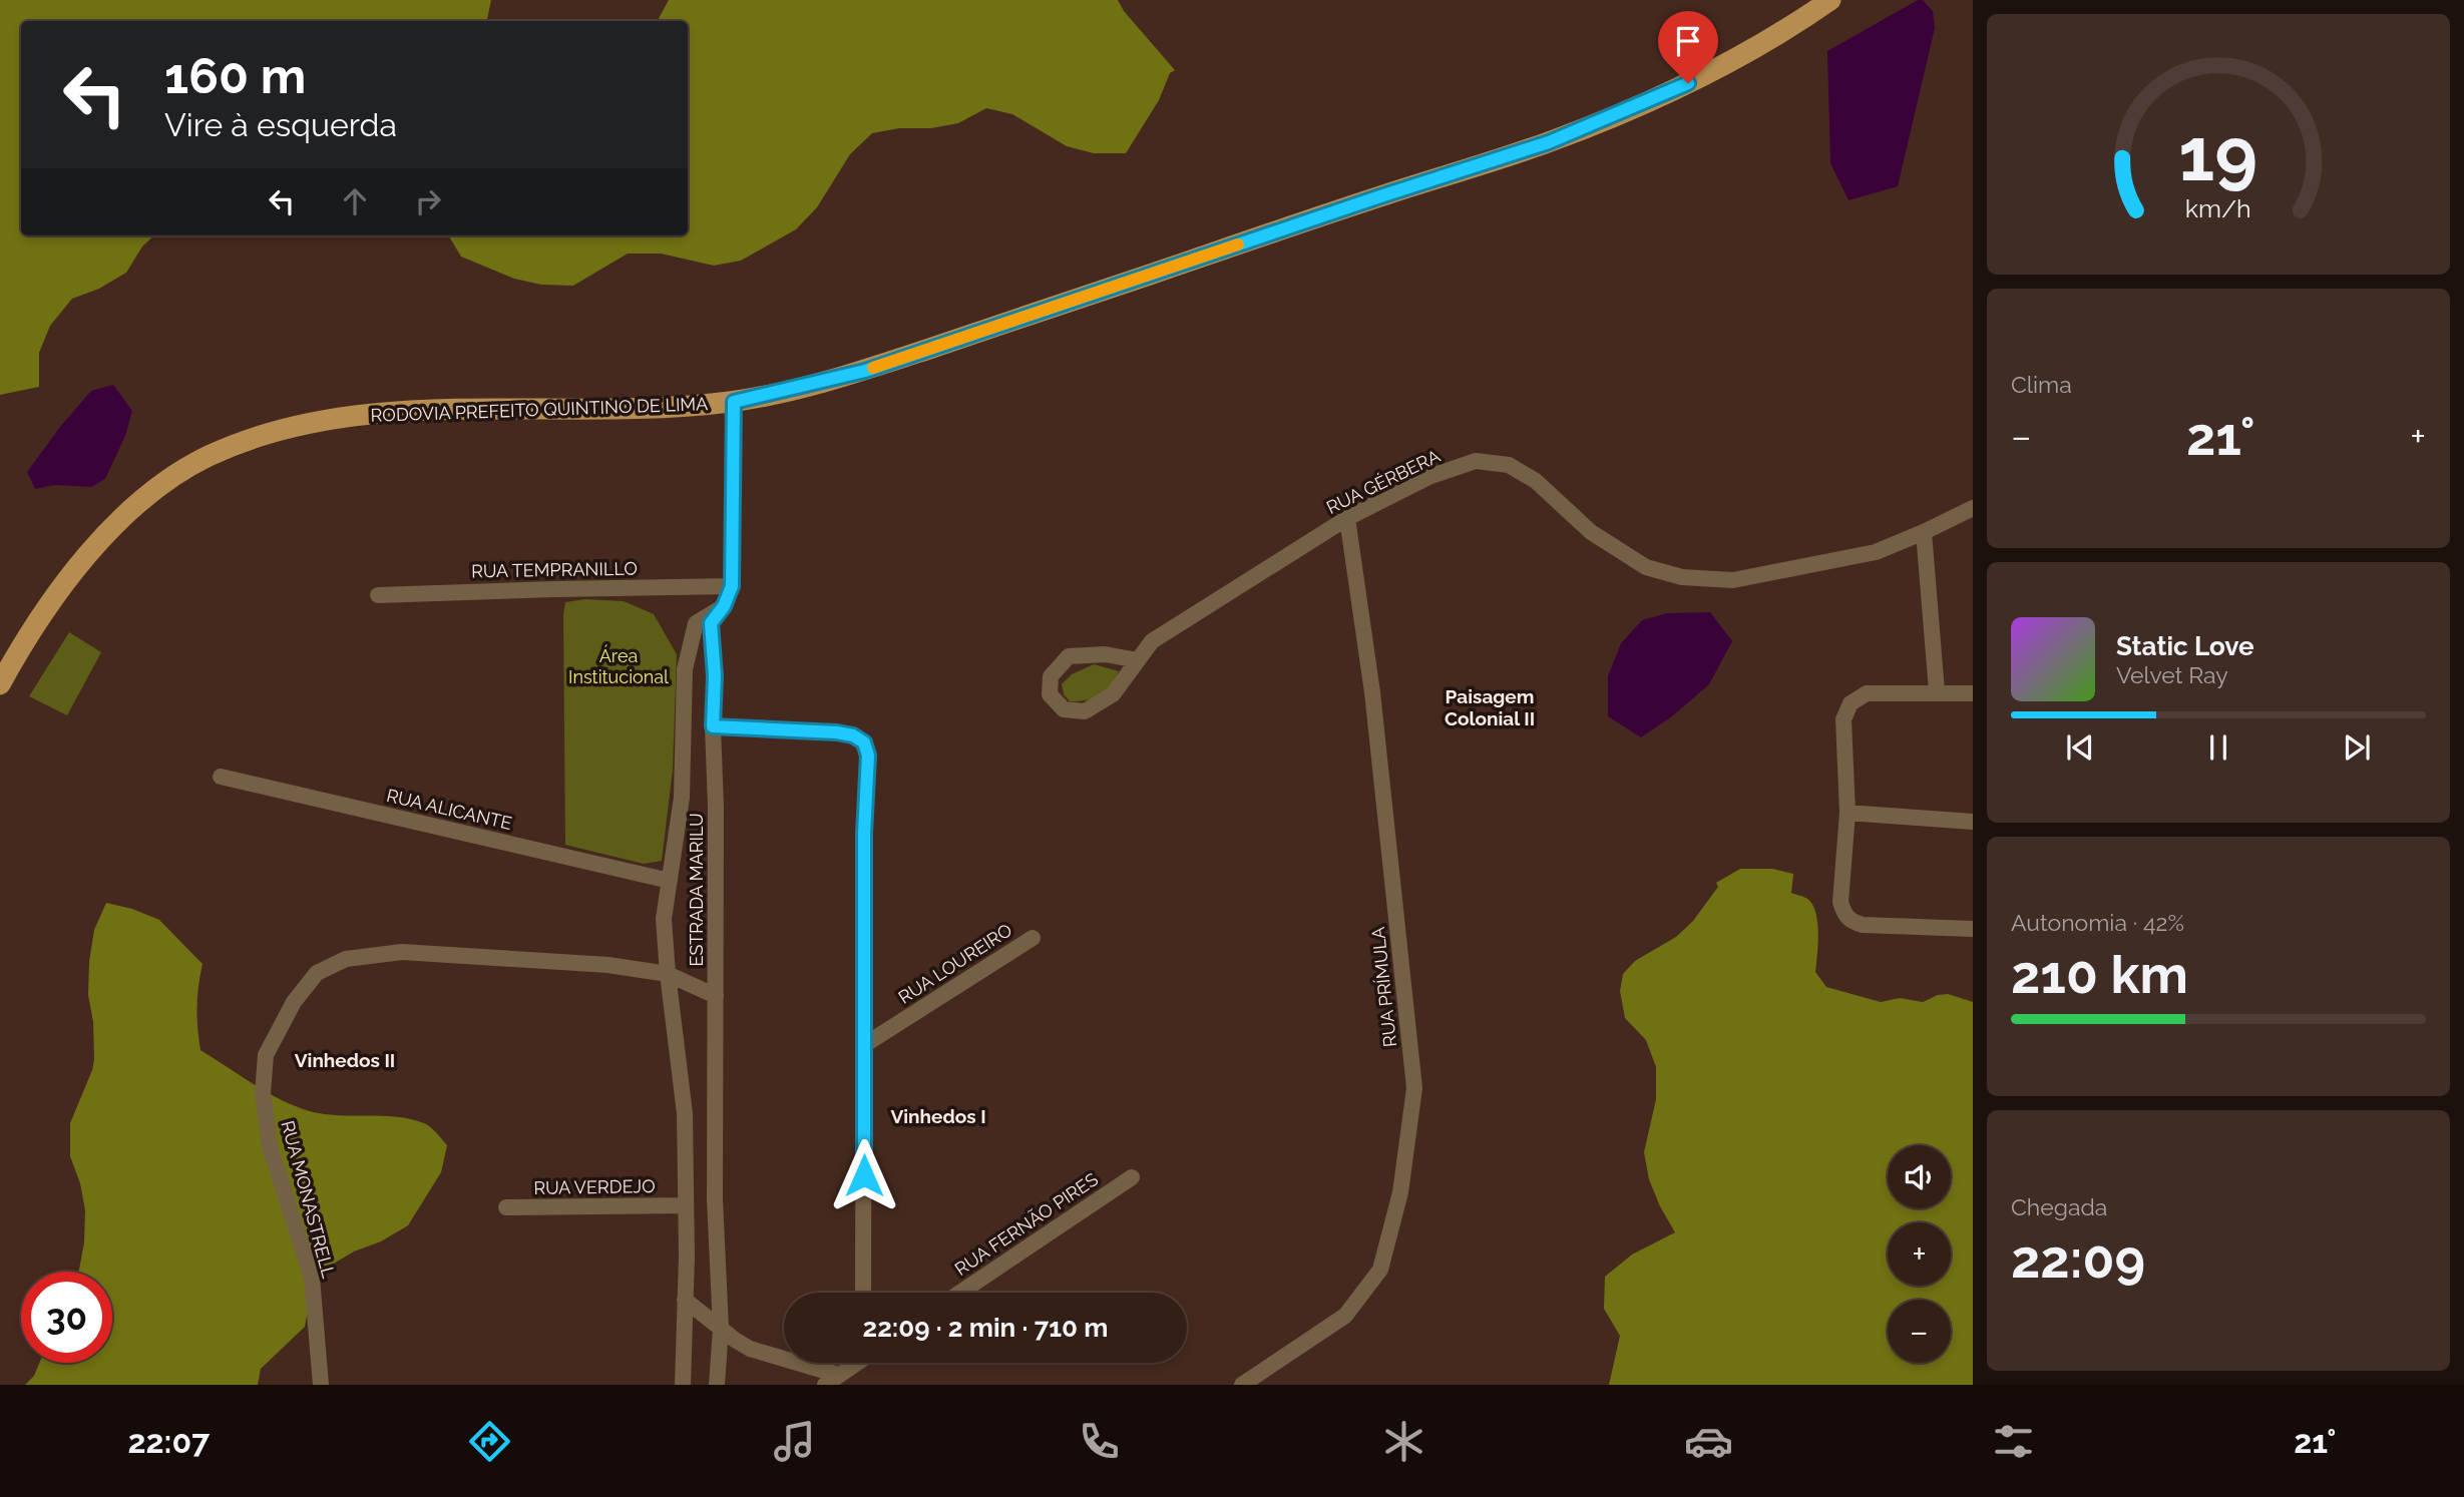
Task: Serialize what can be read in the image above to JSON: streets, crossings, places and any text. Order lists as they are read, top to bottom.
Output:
{
  "streets": {
    "main road": ["RODOVIA PREFEITO QUINTINO DE LIMA"],
    "street": [
      "RUA GÉRBERA",
      "RUA TEMPRANILLO",
      "RUA ALICANTE",
      "ESTRADA MARILU",
      "RUA LOUREIRO",
      "RUA PRÍMULA",
      "RUA VERDEJO",
      "RUA MONASTRELL",
      "RUA FERNÃO PIRES"
    ]
  },
  "crossings": [
    ["RODOVIA PREFEITO QUINTINO DE LIMA", "ESTRADA MARILU"],
    ["RUA GÉRBERA", "RUA PRÍMULA"],
    ["RUA TEMPRANILLO", "ESTRADA MARILU"],
    ["ESTRADA MARILU", "RUA MONASTRELL"]
  ],
  "districts": ["Paisagem Colonial II", "Vinhedos II", "Vinhedos I"],
  "parks": ["Área Institucional"],
  "page": {
    "turn": ["160 m", "Vire à esquerda"],
    "tile": [
      "Clima",
      ["Autonomia · 42%", "210 km"],
      ["Chegada", "22:09"]
    ],
    "heat": ["−", "21°", "+"],
    "song": ["Static Love", "Velvet Ray"],
    "map_buttons": ["+", "−"],
    "limit": "30",
    "trip": "22:09 · 2 min · 710 m",
    "tabs": ["22:07", "21°"],
    "gauge": ["19", "km/h"]
  }
}
